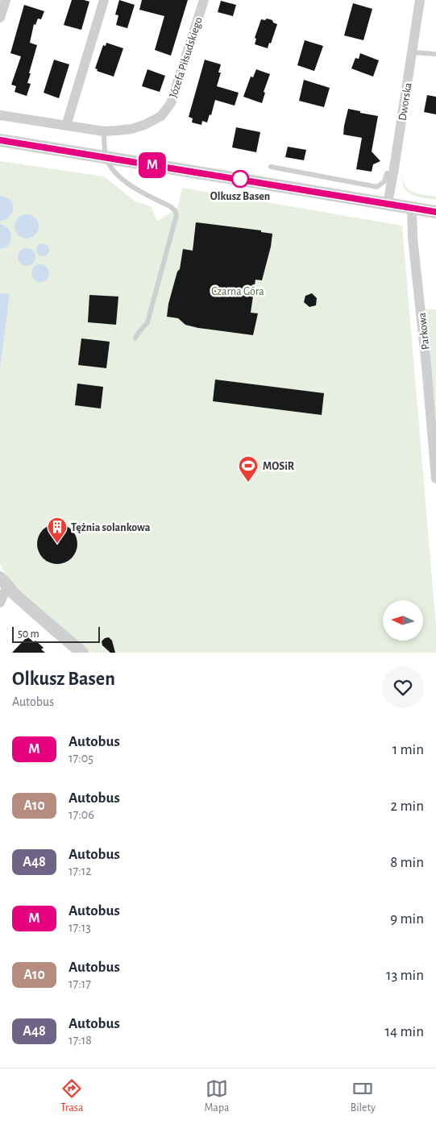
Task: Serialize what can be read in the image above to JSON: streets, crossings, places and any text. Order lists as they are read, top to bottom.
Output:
{
  "streets": {
    "street": ["Józefa Piłsudskiego", "Dworska", "Parkowa"]
  },
  "parks": ["Czarna Góra"],
  "places": {
    "other": ["Olkusz Basen"],
    "sports": ["MOSiR"],
    "building": ["Tężnia solankowa"]
  },
  "lines": ["bus line M"],
  "scale_bar": "50 m",
  "north": "left",
  "page": {
    "on_map": "M",
    "scale": "50 m",
    "heading": ["Olkusz Basen", "Autobus"],
    "list": [
      {
        "mark": "M",
        "name": "Autobus",
        "note": "17:05",
        "value": "1 min"
      },
      {
        "mark": "A10",
        "name": "Autobus",
        "note": "17:06",
        "value": "2 min"
      },
      {
        "mark": "A48",
        "name": "Autobus",
        "note": "17:12",
        "value": "8 min"
      },
      {
        "mark": "M",
        "name": "Autobus",
        "note": "17:13",
        "value": "9 min"
      },
      {
        "mark": "A10",
        "name": "Autobus",
        "note": "17:17",
        "value": "13 min"
      },
      {
        "mark": "A48",
        "name": "Autobus",
        "note": "17:18",
        "value": "14 min"
      }
    ],
    "tabs": ["Trasa", "Mapa", "Bilety"]
  }
}
